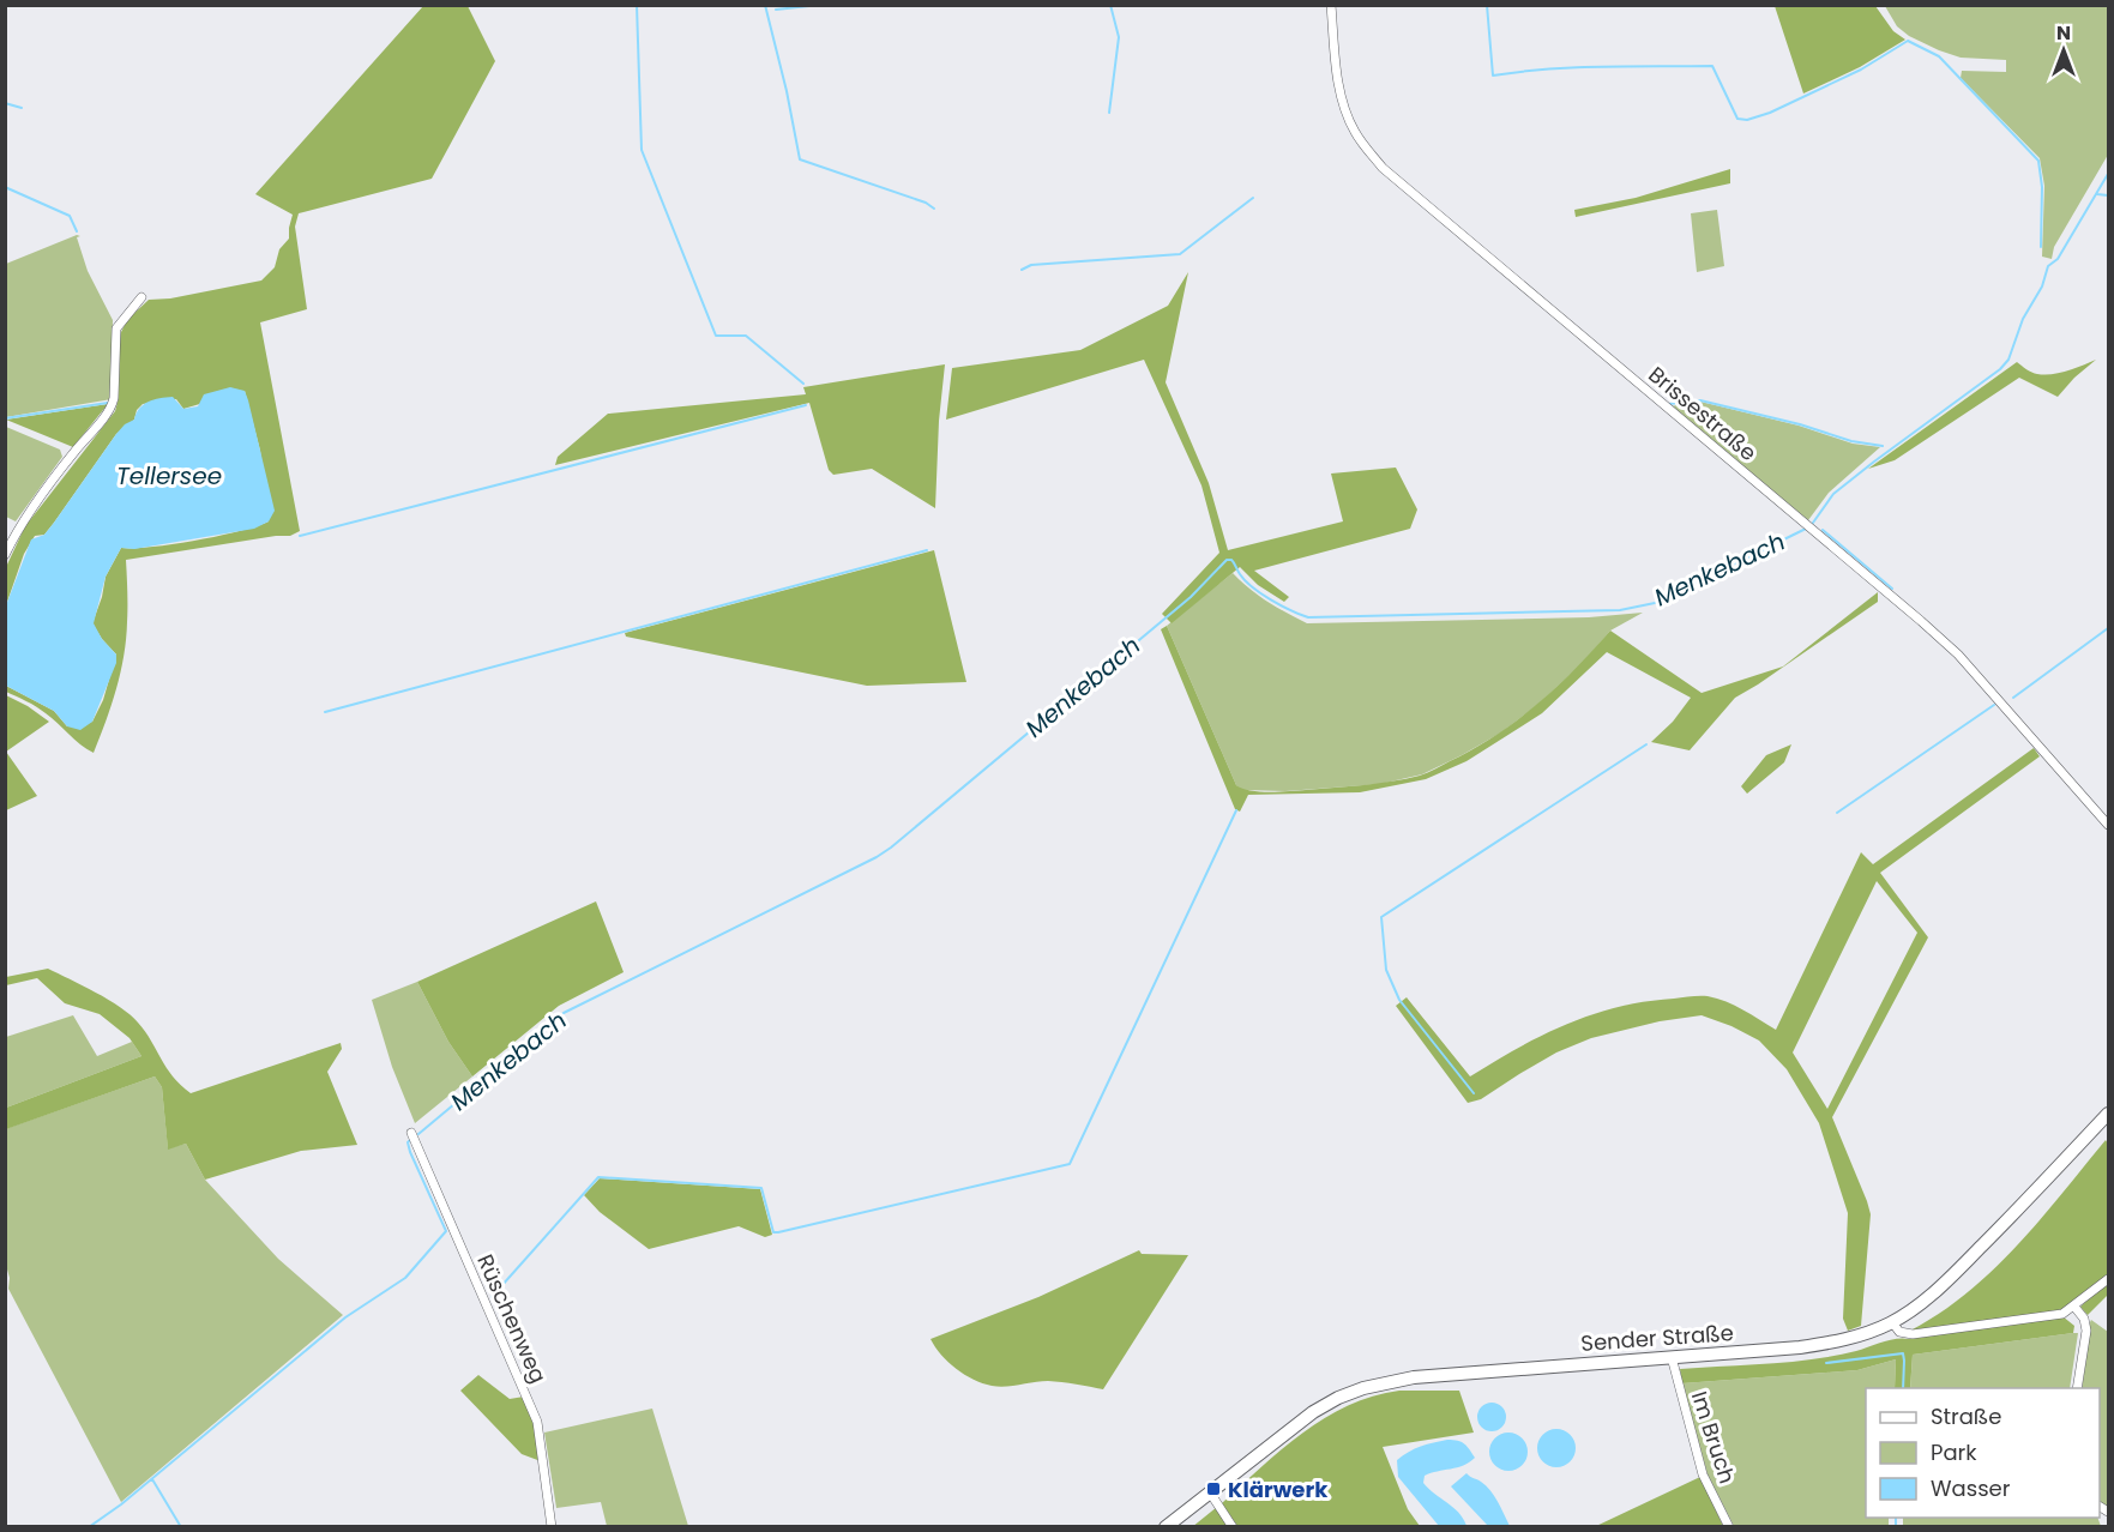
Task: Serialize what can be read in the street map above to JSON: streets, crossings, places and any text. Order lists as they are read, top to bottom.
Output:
{
  "streets": {
    "main road": ["Sender Straße"],
    "street": ["Brissestraße", "Rüschenweg", "Im Bruch"]
  },
  "crossings": [
    ["Sender Straße", "Im Bruch"]
  ],
  "water": ["Tellersee", "Menkebach"],
  "places": {
    "transit": ["Klärwerk"]
  },
  "legend": ["Straße", "Park", "Wasser"],
  "north": "top"
}
